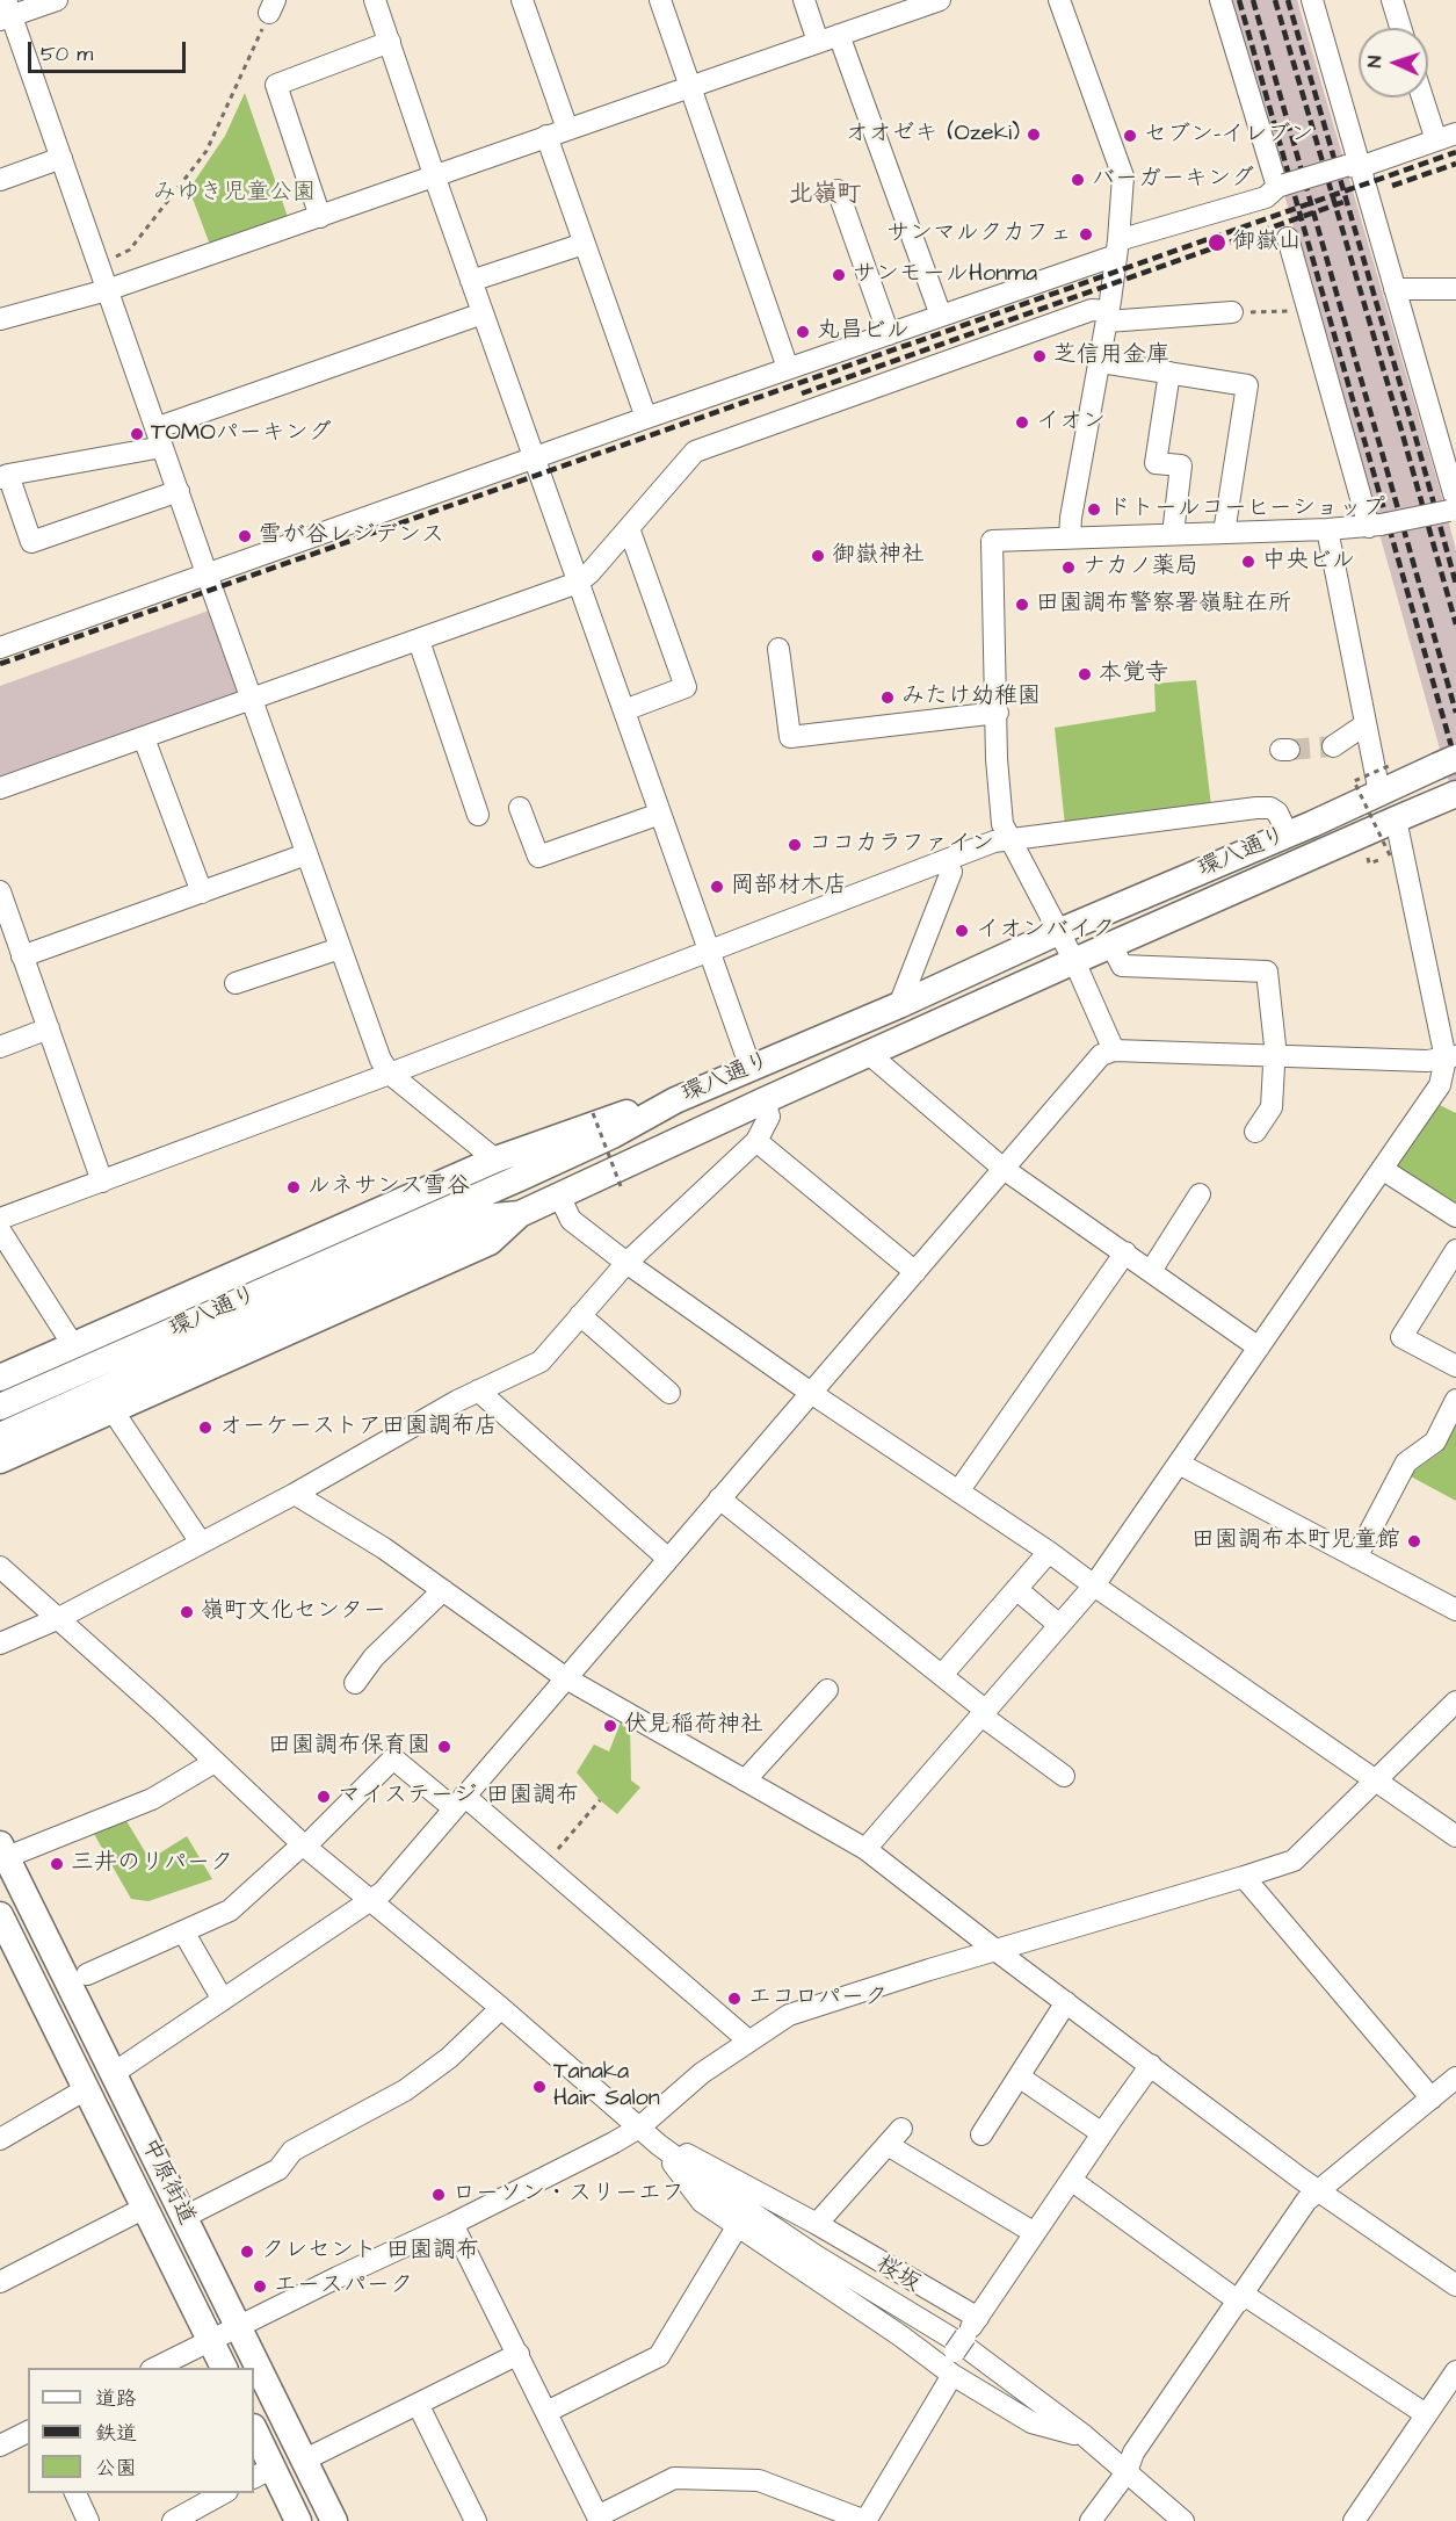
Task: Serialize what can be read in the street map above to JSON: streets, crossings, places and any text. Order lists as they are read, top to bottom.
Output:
{
  "streets": {
    "main road": ["環八通り", "中原街道"],
    "street": ["桜坂"]
  },
  "districts": ["北嶺町"],
  "parks": ["みゆき児童公園"],
  "places": [
    "オオゼキ (Ozeki)",
    "セブン-イレブン",
    "バーガーキング",
    "サンマルクカフェ",
    "御嶽山",
    "サンモールHonma",
    "丸昌ビル",
    "芝信用金庫",
    "イオン",
    "TOMOパーキング",
    "ドトールコーヒーショップ",
    "雪が谷レジデンス",
    "御嶽神社",
    "中央ビル",
    "ナカノ薬局",
    "田園調布警察署嶺駐在所",
    "本覚寺",
    "みたけ幼稚園",
    "ココカラファイン",
    "岡部材木店",
    "イオンバイク",
    "ルネサンス雪谷",
    "オーケーストア田園調布店",
    "田園調布本町児童館",
    "嶺町文化センター",
    "伏見稲荷神社",
    "田園調布保育園",
    "マイステージ 田園調布",
    "三井のリパーク",
    "エコロパーク",
    "Tanaka Hair Salon",
    "ローソン・スリーエフ",
    "クレセント 田園調布",
    "エースパーク"
  ],
  "legend": ["道路", "鉄道", "公園"],
  "scale_bar": "50 m",
  "north": "left"
}
